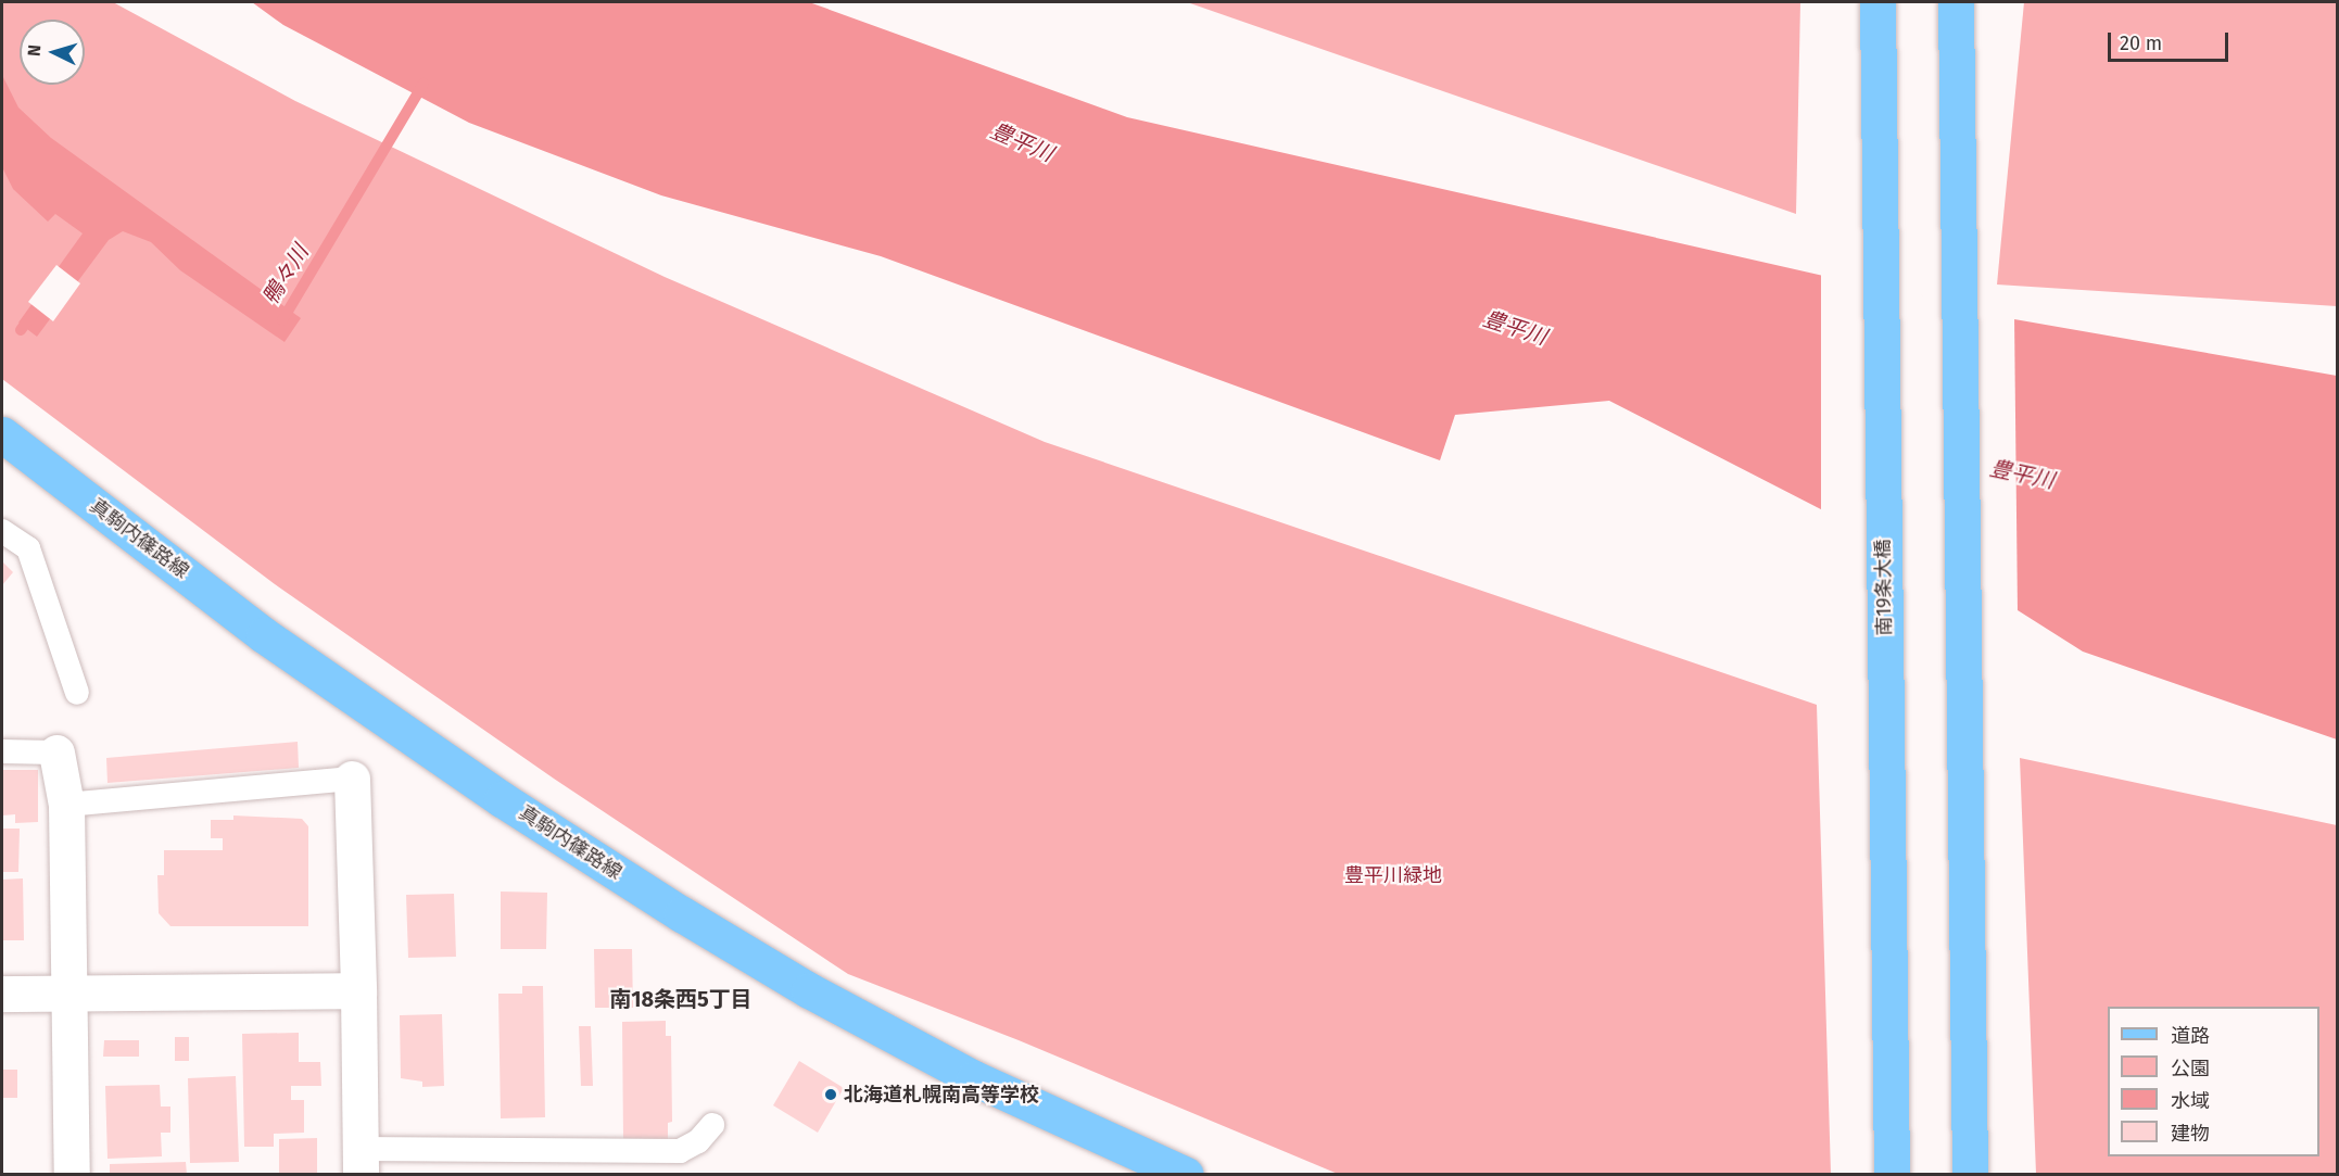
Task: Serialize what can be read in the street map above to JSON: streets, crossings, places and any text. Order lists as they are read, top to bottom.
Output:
{
  "streets": {
    "main road": ["真駒内篠路線", "南19条大橋"]
  },
  "districts": ["南18条西5丁目"],
  "water": ["豊平川", "鴨々川"],
  "parks": ["豊平川緑地"],
  "places": ["北海道札幌南高等学校"],
  "legend": [
    "道路",
    "公園",
    "水域",
    "建物"
  ],
  "scale_bar": "20 m",
  "north": "left"
}
